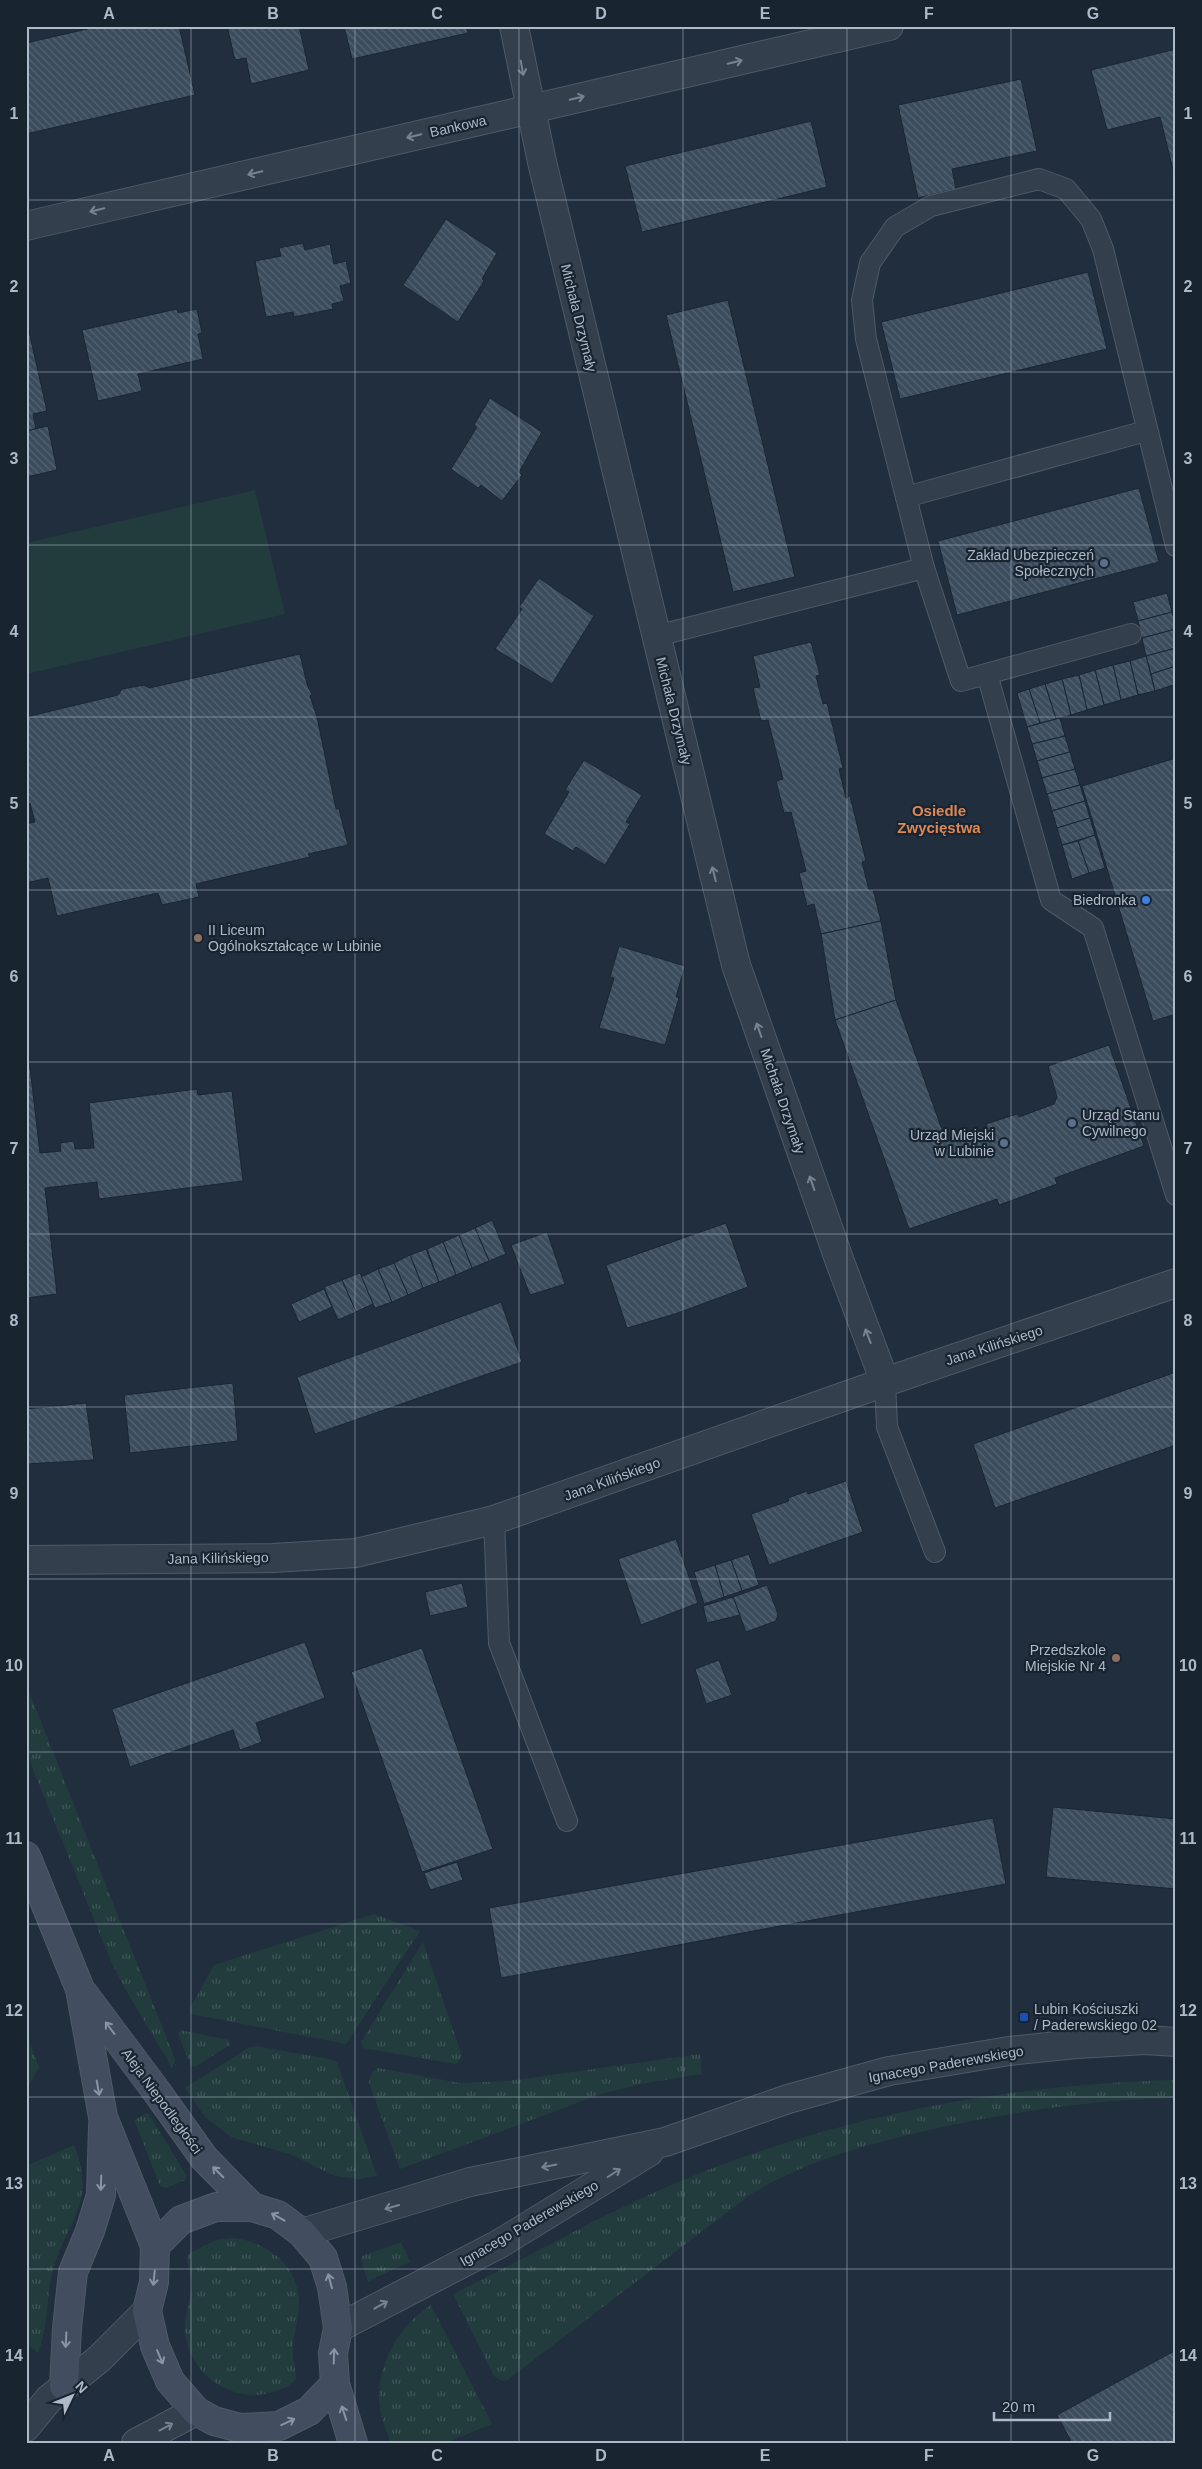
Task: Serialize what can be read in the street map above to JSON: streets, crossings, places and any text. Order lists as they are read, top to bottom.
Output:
{
  "streets": {
    "main road": ["Aleja Niepodległości"],
    "street": [
      "Bankowa",
      "Michała Drzymały",
      "Jana Kilińskiego",
      "Ignacego Paderewskiego"
    ]
  },
  "crossings": [
    ["Bankowa", "Michała Drzymały"],
    ["Michała Drzymały", "Jana Kilińskiego"]
  ],
  "one_way": ["Michała Drzymały"],
  "districts": ["Osiedle Zwycięstwa"],
  "places": {
    "other": [
      "Zakład Ubezpieczeń Społecznych",
      "Biedronka",
      "II Liceum Ogólnokształcące w Lubinie",
      "Urząd Stanu Cywilnego",
      "Urząd Miejski w Lubinie",
      "Przedszkole Miejskie Nr 4"
    ],
    "transit": ["Lubin Kościuszki / Paderewskiego 02"]
  },
  "scale_bar": "20 m",
  "north": "top right",
  "grid": {
    "columns": [
      "A",
      "B",
      "C",
      "D",
      "E",
      "F",
      "G"
    ],
    "rows": [
      "1",
      "2",
      "3",
      "4",
      "5",
      "6",
      "7",
      "8",
      "9",
      "10",
      "11",
      "12",
      "13",
      "14"
    ]
  }
}
